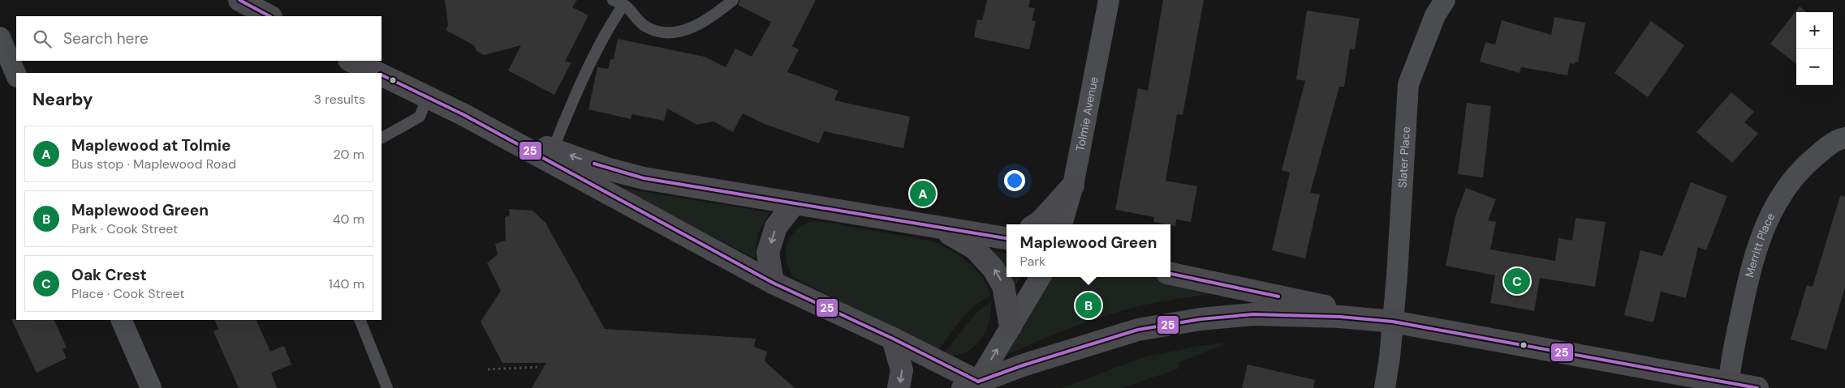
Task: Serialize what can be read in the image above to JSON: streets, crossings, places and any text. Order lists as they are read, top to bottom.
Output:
{
  "streets": {
    "street": ["Tolmie Avenue", "Slater Place", "Merritt Place"]
  },
  "lines": ["transit line 25"],
  "page": {
    "map_buttons": ["+", "−"],
    "search": "Search here",
    "heading": ["Nearby", "3 results"],
    "list": [
      {
        "mark": "A",
        "name": "Maplewood at Tolmie",
        "note": "Bus stop · Maplewood Road",
        "value": "20 m"
      },
      {
        "mark": "B",
        "name": "Maplewood Green",
        "note": "Park · Cook Street",
        "value": "40 m"
      },
      {
        "mark": "C",
        "name": "Oak Crest",
        "note": "Place · Cook Street",
        "value": "140 m"
      }
    ],
    "pins": ["A", "C", "B"],
    "popup": ["Maplewood Green", "Park"]
  }
}
